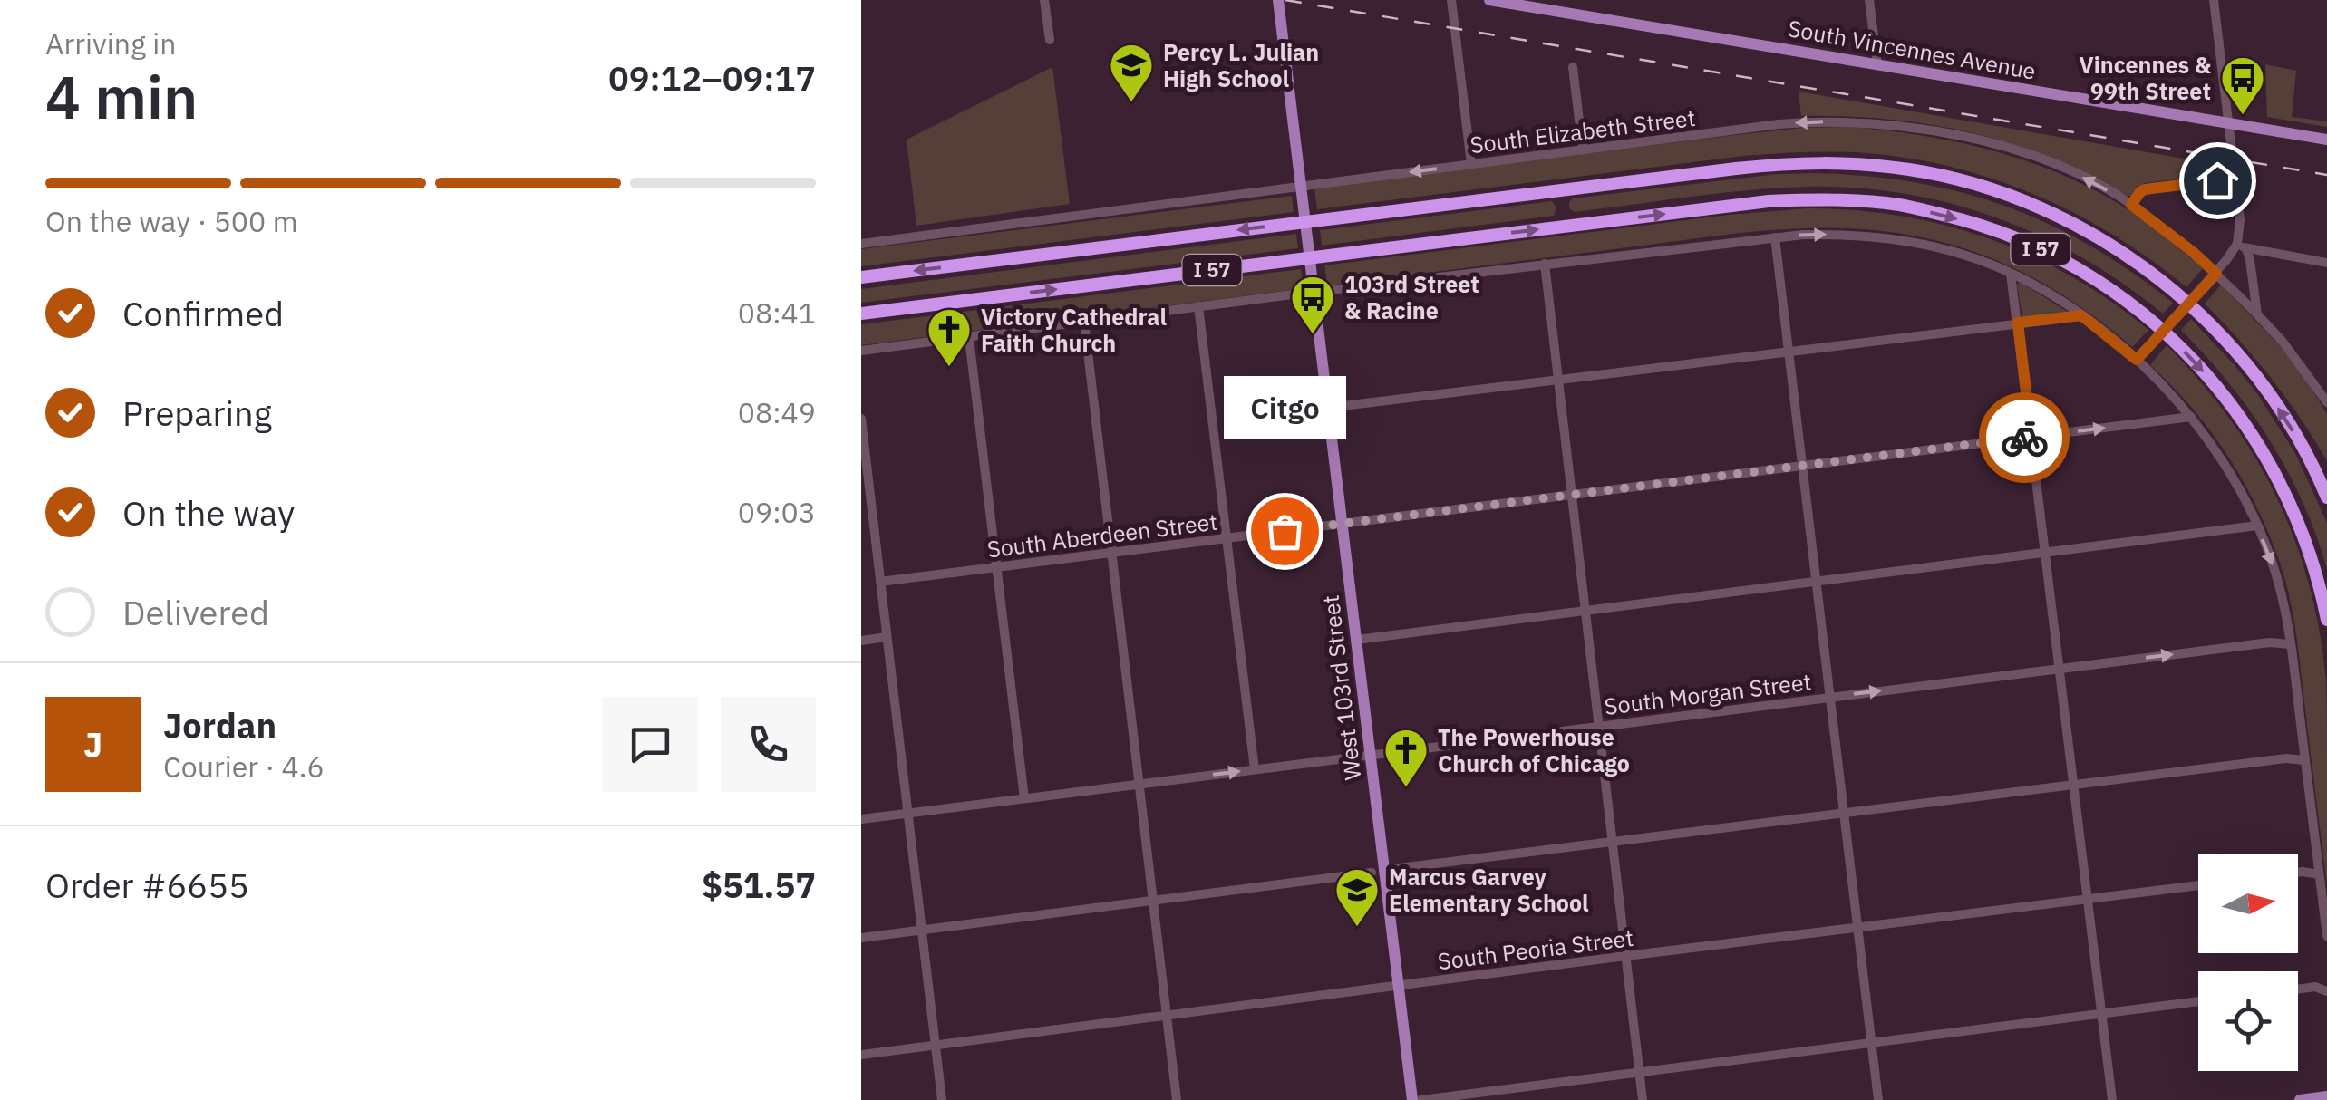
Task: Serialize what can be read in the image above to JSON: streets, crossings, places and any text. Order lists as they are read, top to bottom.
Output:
{
  "streets": {
    "highway": ["I 57"],
    "main road": ["South Vincennes Avenue", "West 103rd Street"],
    "street": [
      "South Elizabeth Street",
      "South Aberdeen Street",
      "South Morgan Street",
      "South Peoria Street"
    ]
  },
  "crossings": [
    ["South Elizabeth Street", "West 103rd Street"],
    ["South Aberdeen Street", "West 103rd Street"],
    ["West 103rd Street", "South Morgan Street"],
    ["West 103rd Street", "South Peoria Street"]
  ],
  "one_way": ["South Elizabeth Street", "South Morgan Street"],
  "places": {
    "school or university": ["Percy L. Julian High School", "Marcus Garvey Elementary School"],
    "bus stop": ["Vincennes & 99th Street", "103rd Street & Racine"],
    "church": ["Victory Cathedral Faith Church", "The Powerhouse Church of Chicago"],
    "other": ["Citgo"]
  },
  "north": "right",
  "page": {
    "heading": ["4 min", "Arriving in", "09:12–09:17"],
    "panel": [
      "Jordan",
      "Courier · 4.6",
      "Order #6655",
      "$51.57"
    ],
    "bar": "On the way · 500 m",
    "list": [
      ["Confirmed", "08:41"],
      ["Preparing", "08:49"],
      ["On the way", "09:03"],
      "Delivered"
    ],
    "bubble": "Citgo",
    "round": "J"
  }
}
